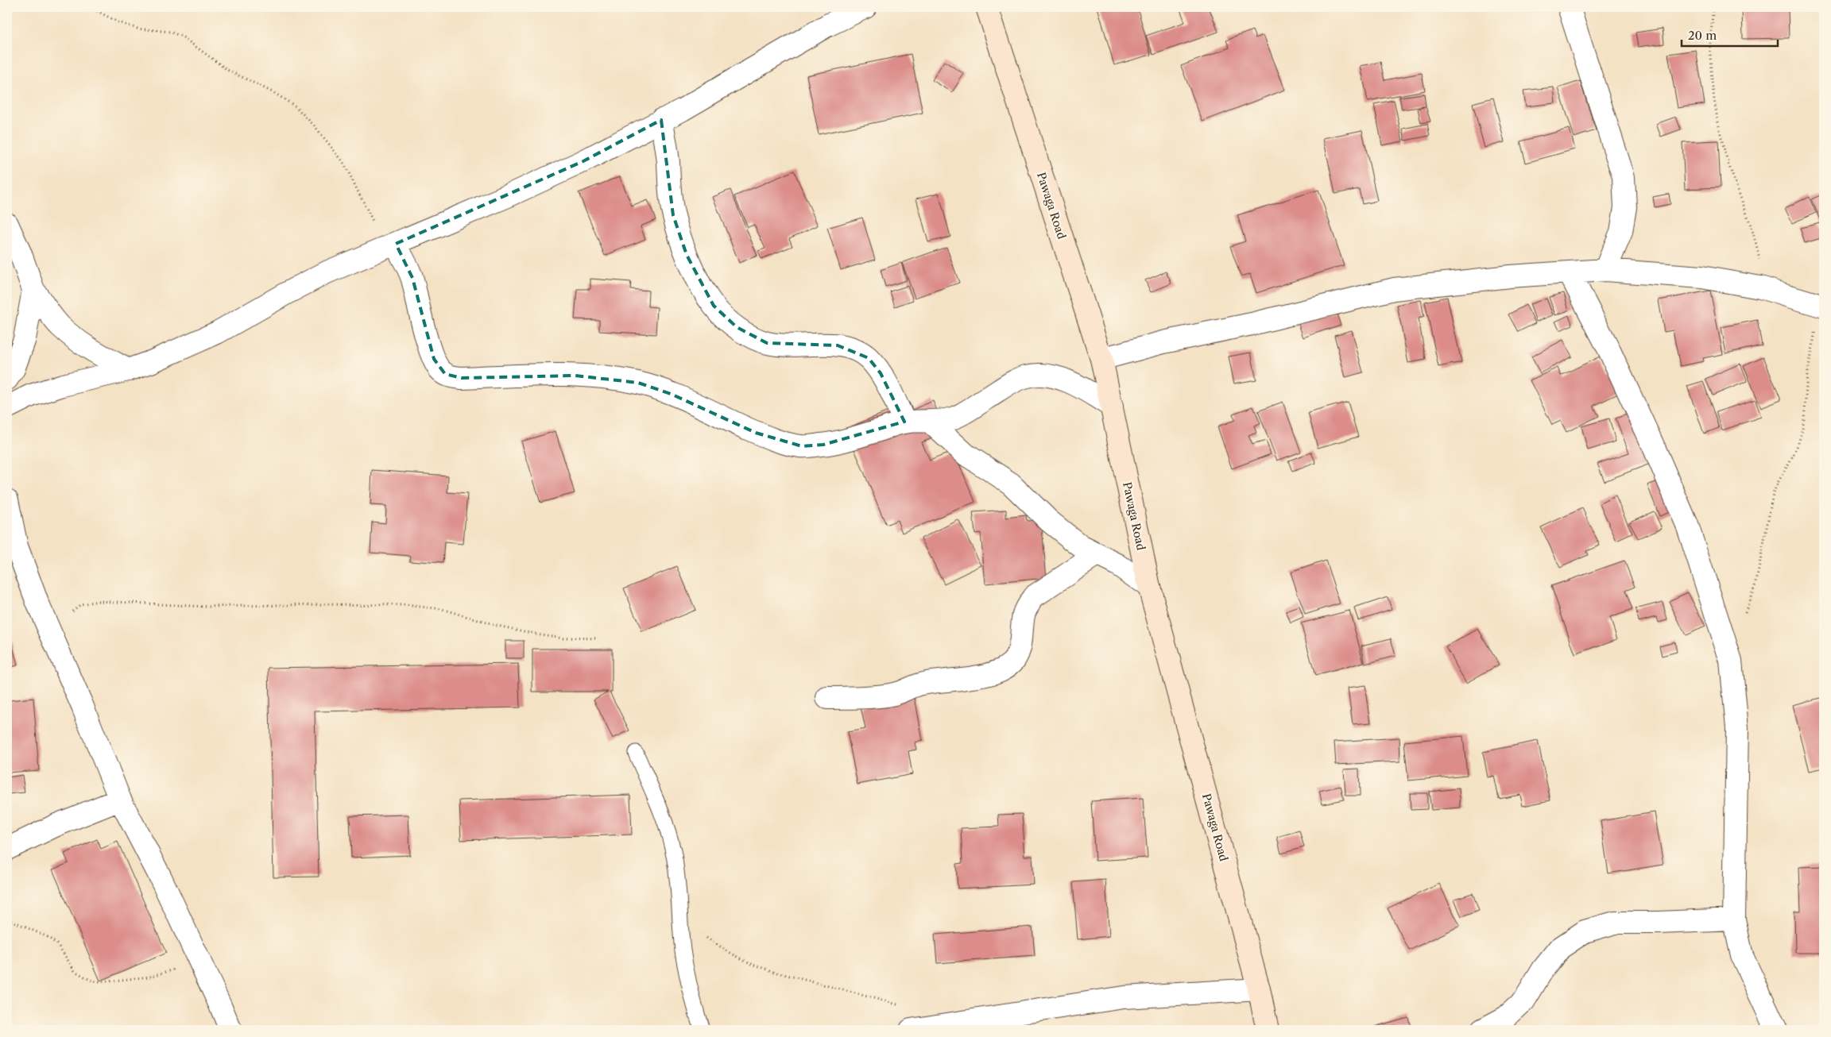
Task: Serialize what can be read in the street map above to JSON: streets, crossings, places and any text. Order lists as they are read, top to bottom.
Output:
{
  "streets": {
    "main road": ["Pawaga Road"]
  },
  "scale_bar": "20 m"
}
